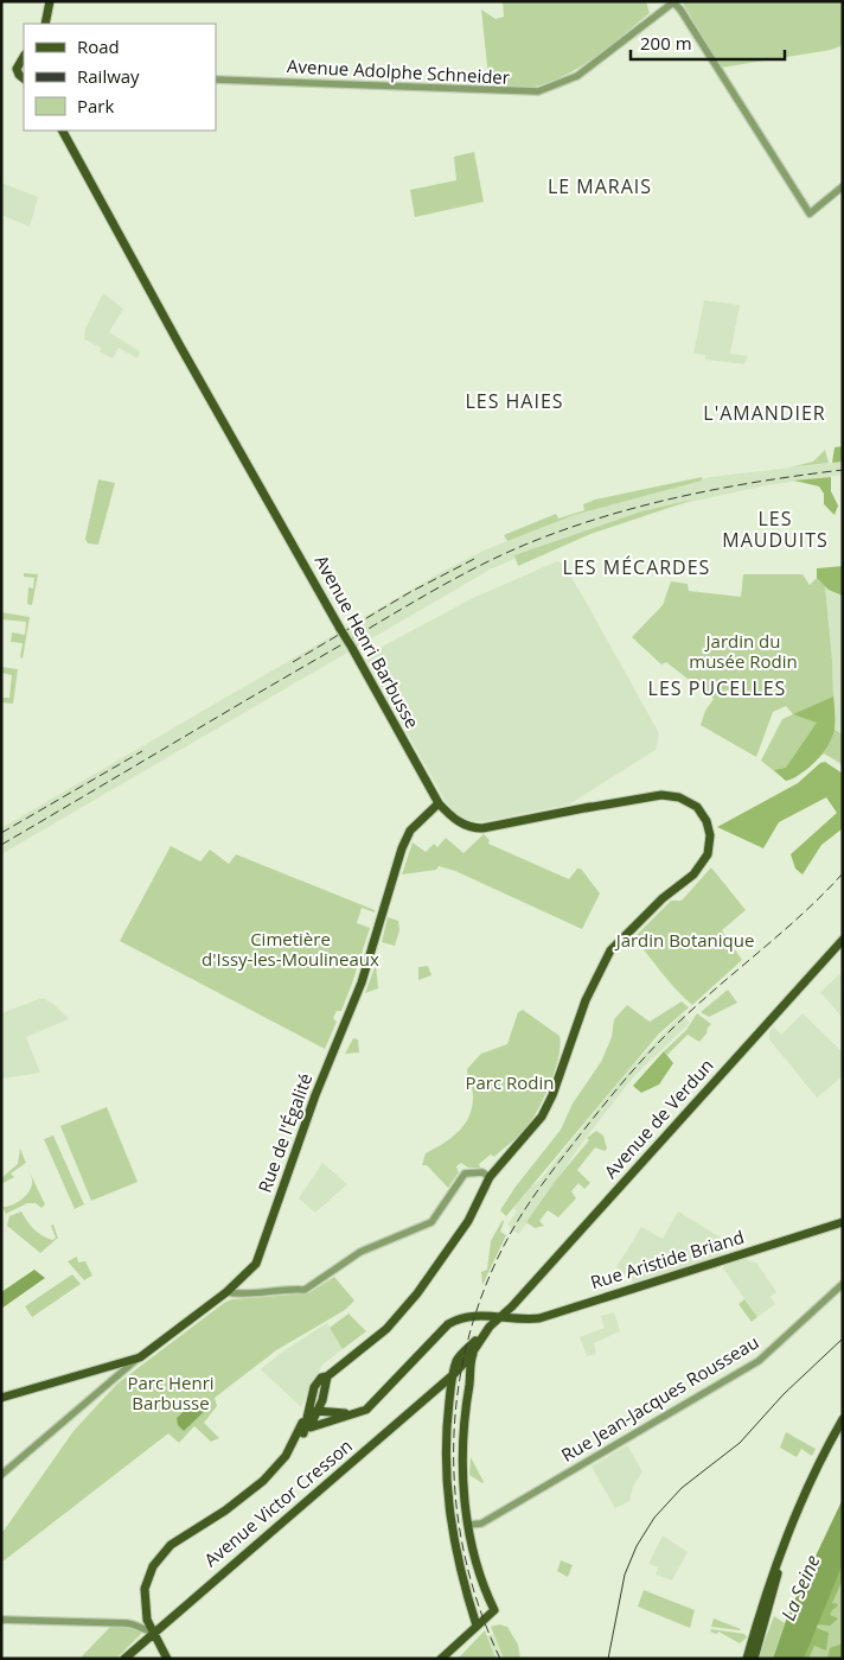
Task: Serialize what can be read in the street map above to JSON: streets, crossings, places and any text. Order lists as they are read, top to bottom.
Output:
{
  "streets": {
    "main road": [
      "Avenue Henri Barbusse",
      "Avenue de Verdun",
      "Rue de l'Égalité",
      "Rue Aristide Briand",
      "Avenue Victor Cresson"
    ],
    "street": ["Avenue Adolphe Schneider", "Rue Jean-Jacques Rousseau"]
  },
  "crossings": [
    ["Avenue Henri Barbusse", "Rue de l'Égalité"],
    ["Avenue de Verdun", "Rue Aristide Briand"]
  ],
  "districts": [
    "LE MARAIS",
    "LES HAIES",
    "L'AMANDIER",
    "LES MAUDUITS",
    "LES MÉCARDES",
    "LES PUCELLES"
  ],
  "water": ["La Seine"],
  "parks": [
    "Jardin du musée Rodin",
    "Cimetière d'Issy-les-Moulineaux",
    "Jardin Botanique",
    "Parc Rodin",
    "Parc Henri Barbusse"
  ],
  "legend": ["Road", "Railway", "Park"],
  "scale_bar": "200 m"
}
